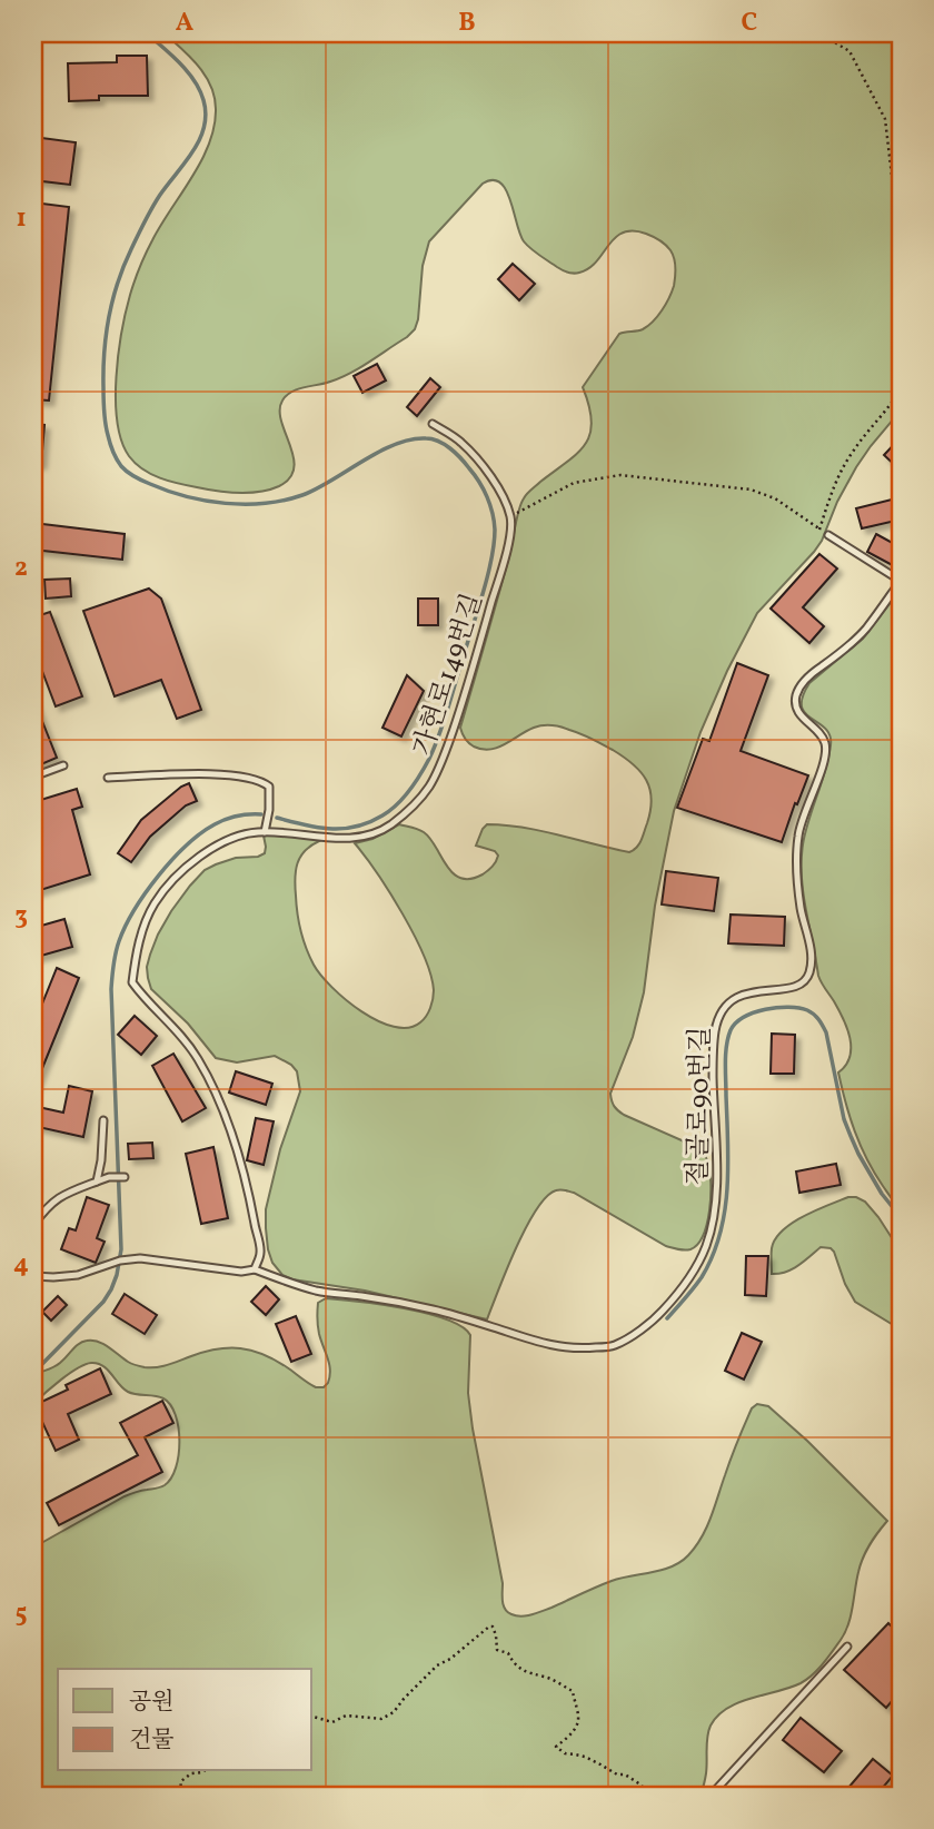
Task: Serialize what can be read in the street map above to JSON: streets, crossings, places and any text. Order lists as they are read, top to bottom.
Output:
{
  "streets": {
    "lane": ["가현로149번길", "절골로90번길"]
  },
  "crossings": [
    ["가현로149번길", "절골로90번길"]
  ],
  "legend": ["공원", "건물"],
  "grid": {
    "columns": ["A", "B", "C"],
    "rows": [
      "1",
      "2",
      "3",
      "4",
      "5"
    ]
  }
}
